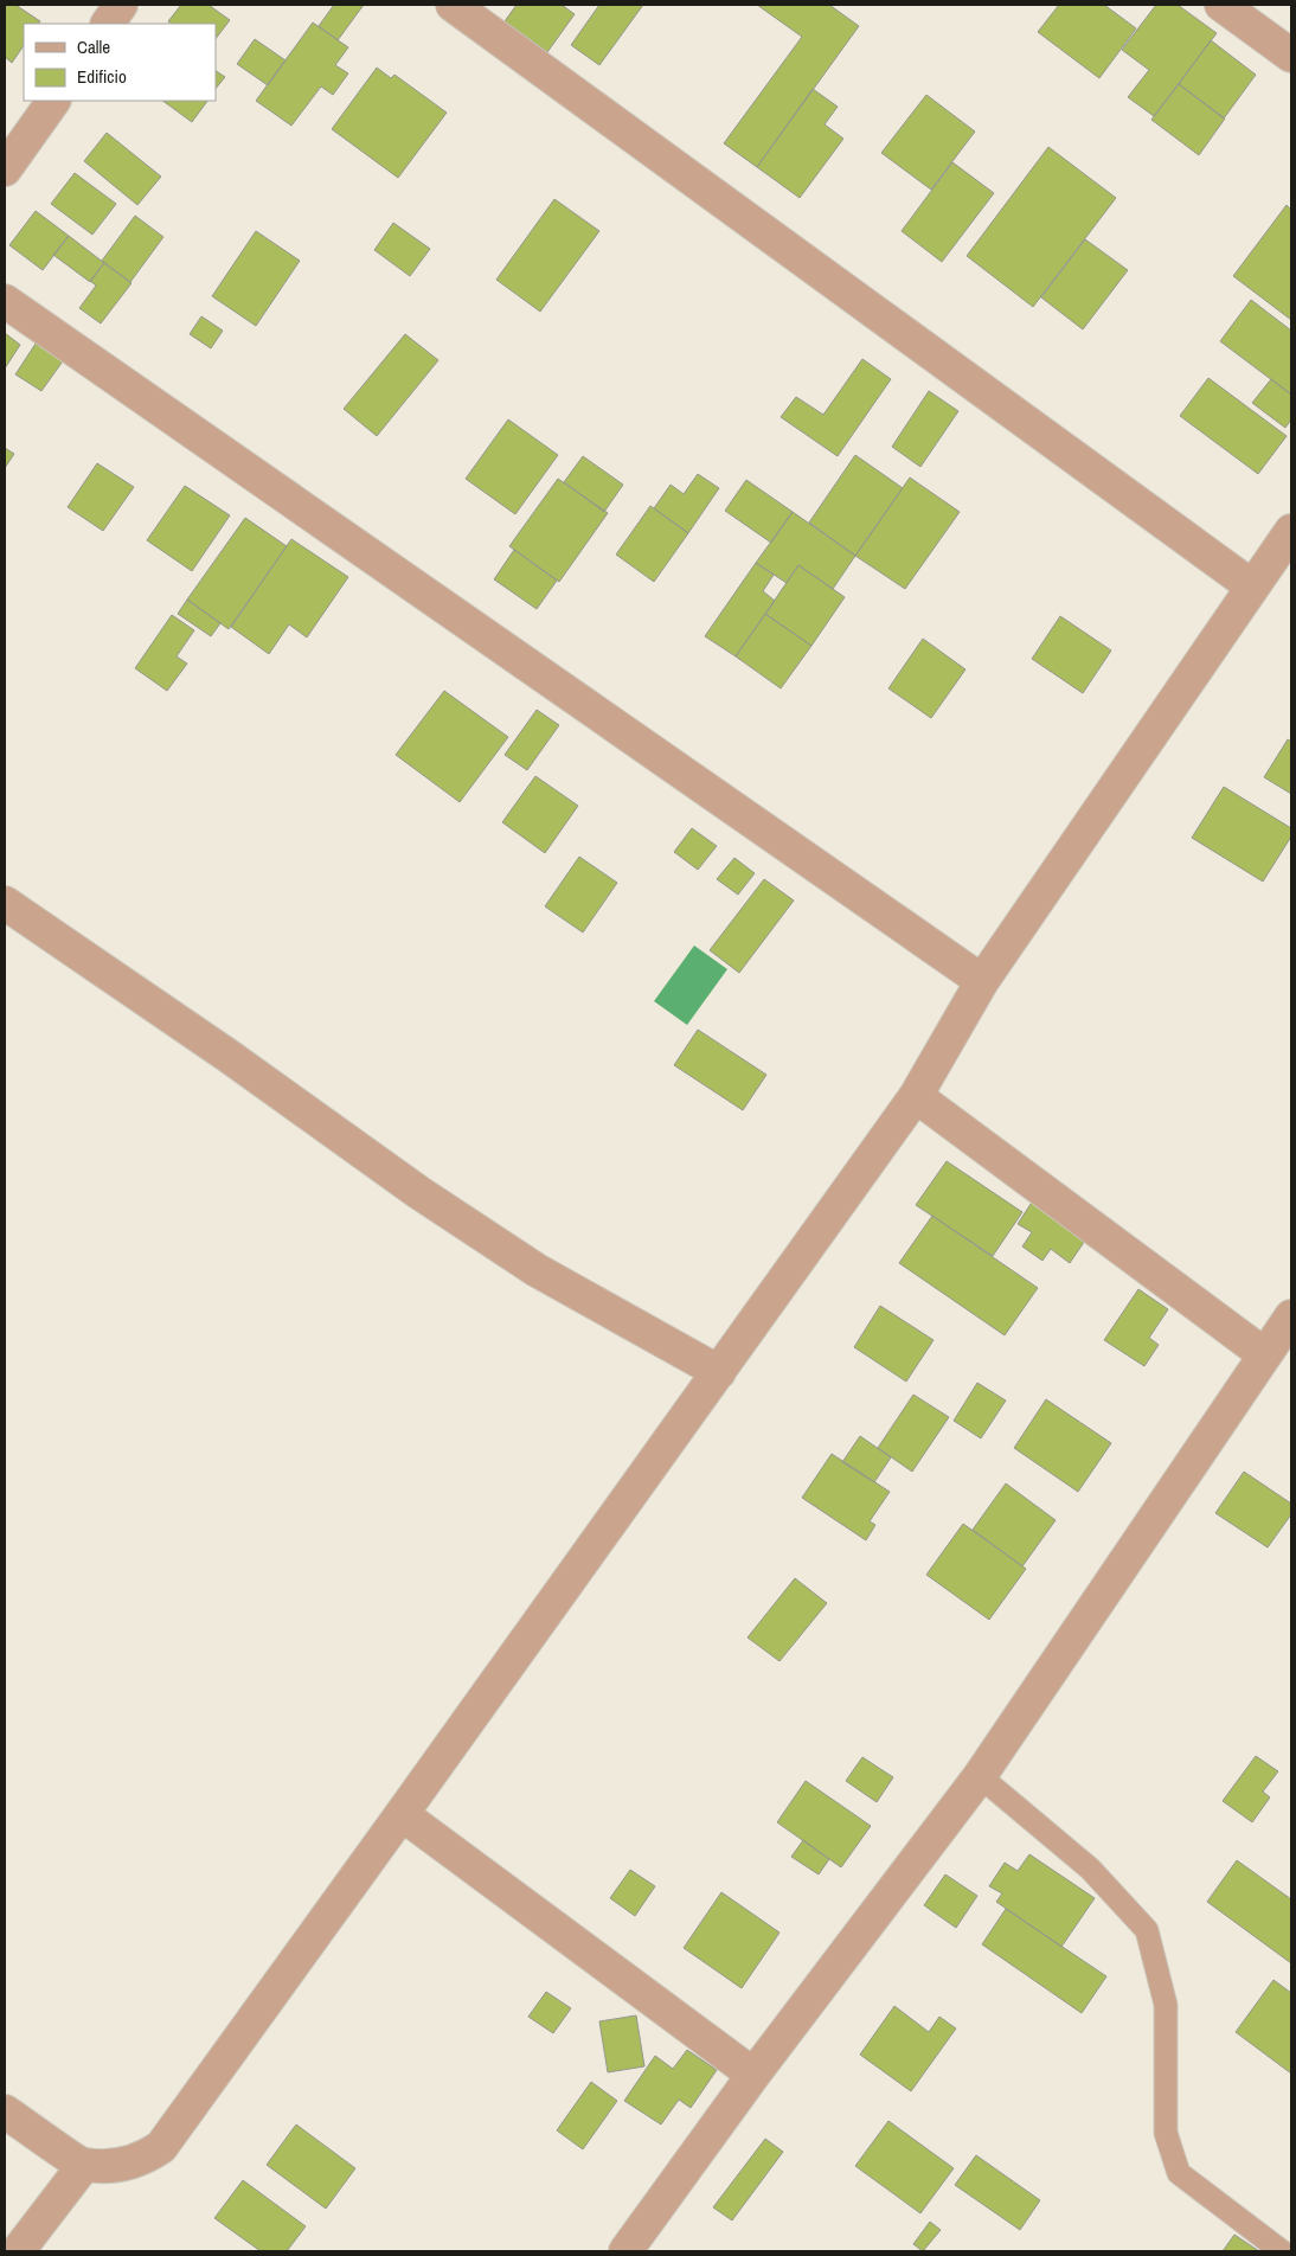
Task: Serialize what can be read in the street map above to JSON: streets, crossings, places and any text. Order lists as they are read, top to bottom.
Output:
{
  "legend": ["Calle", "Edificio"]
}
